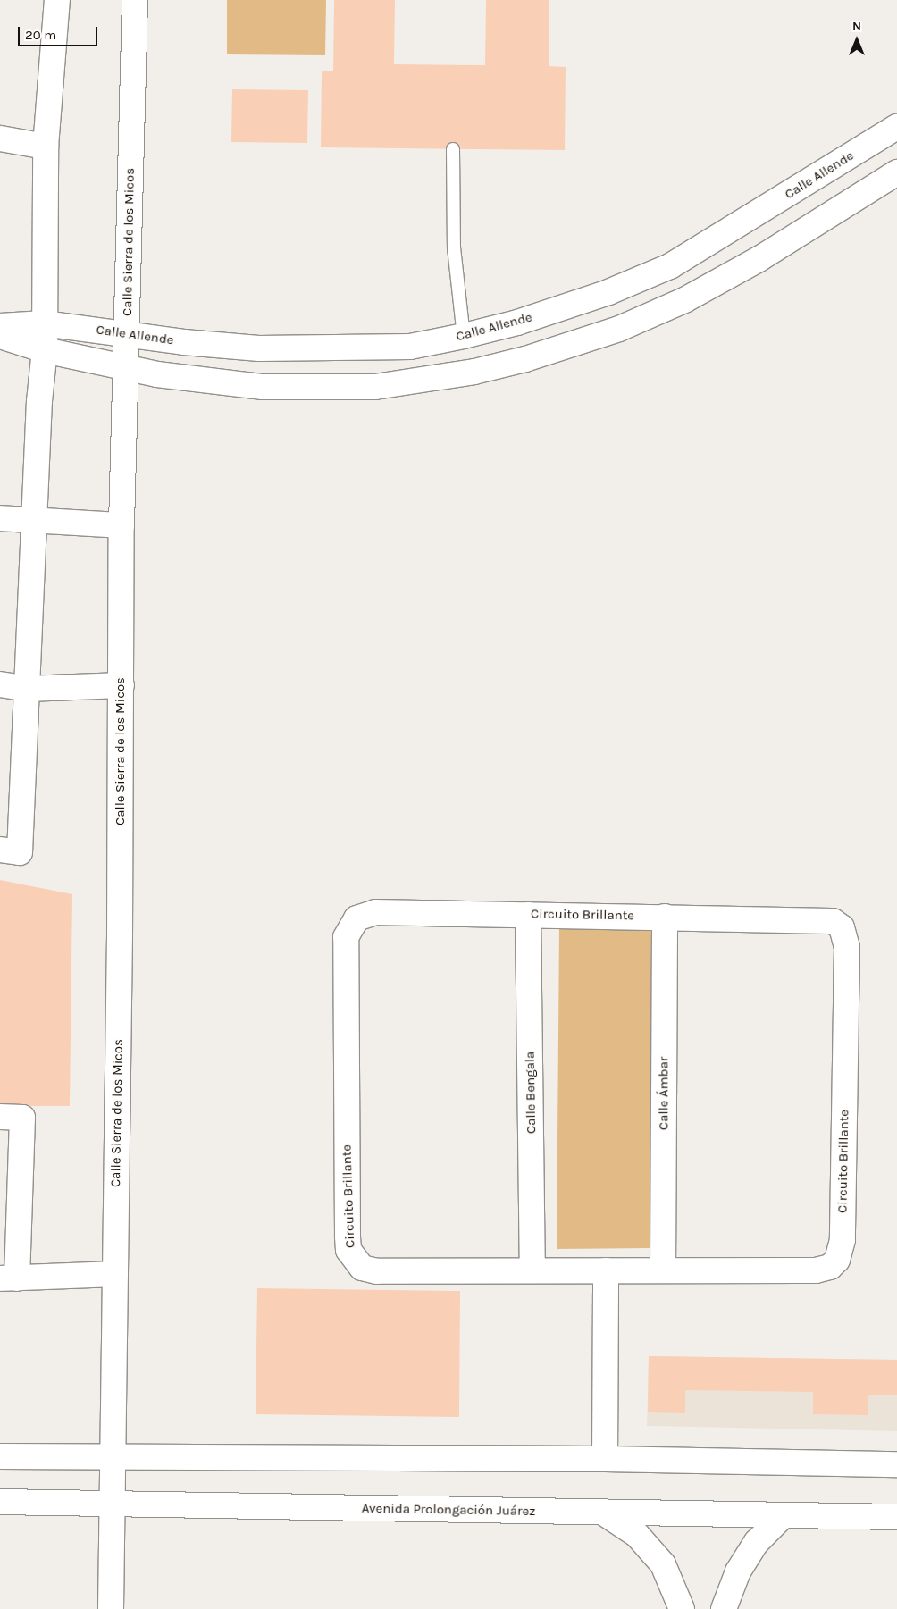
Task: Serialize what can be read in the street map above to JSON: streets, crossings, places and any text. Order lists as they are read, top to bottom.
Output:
{
  "streets": {
    "street": [
      "Calle Allende",
      "Calle Sierra de los Micos",
      "Circuito Brillante",
      "Calle Bengala",
      "Calle Ámbar",
      "Avenida Prolongación Juárez"
    ]
  },
  "crossings": [
    ["Calle Allende", "Calle Sierra de los Micos"],
    ["Calle Sierra de los Micos", "Avenida Prolongación Juárez"],
    ["Circuito Brillante", "Calle Bengala"],
    ["Circuito Brillante", "Calle Ámbar"]
  ],
  "scale_bar": "20 m",
  "north": "top"
}
